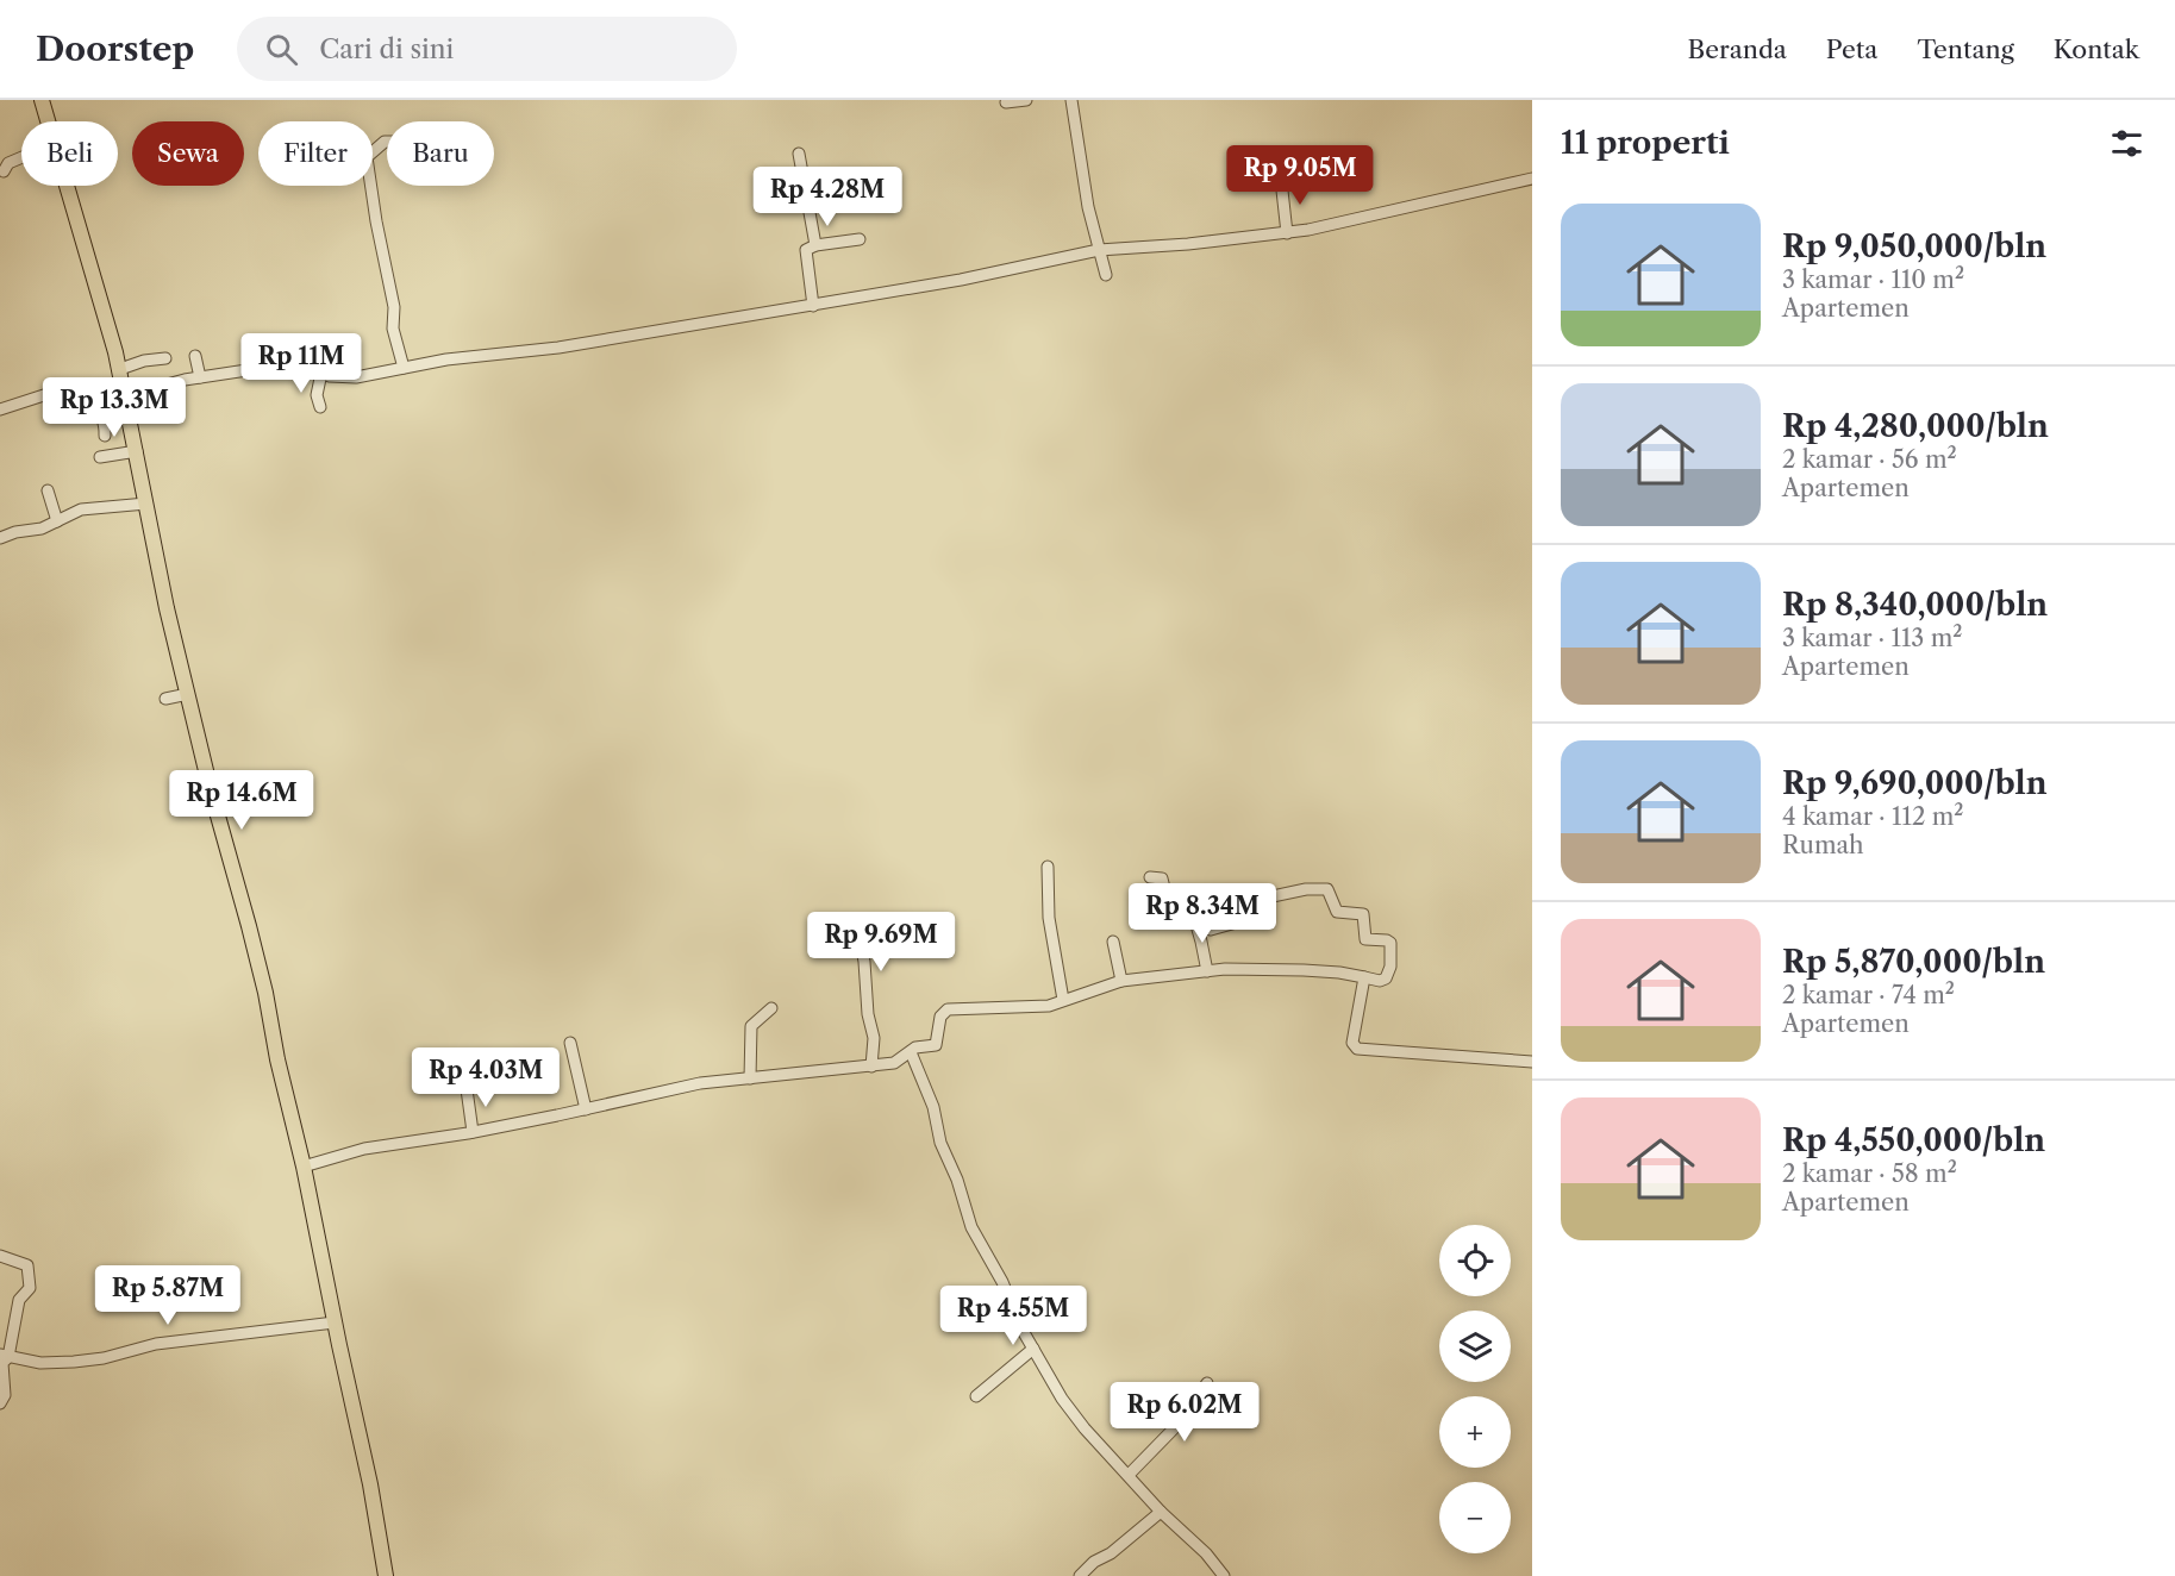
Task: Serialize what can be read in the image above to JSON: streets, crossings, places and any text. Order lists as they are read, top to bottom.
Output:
{
  "page": {
    "header": "Doorstep",
    "search": "Cari di sini",
    "nav": [
      "Beranda",
      "Peta",
      "Tentang",
      "Kontak"
    ],
    "heading": "11 properti",
    "chip": [
      "Beli",
      "Sewa",
      "Filter",
      "Baru"
    ],
    "price": [
      "Rp 9.05M",
      "Rp 4.28M",
      "Rp 11M",
      "Rp 13.3M",
      "Rp 14.6M",
      "Rp 8.34M",
      "Rp 9.69M",
      "Rp 4.03M",
      "Rp 5.87M",
      "Rp 4.55M",
      "Rp 6.02M"
    ],
    "list": [
      {
        "name": "Rp 9,050,000/bln",
        "note": "3 kamar · 110 m² · Apartemen"
      },
      {
        "name": "Rp 4,280,000/bln",
        "note": "2 kamar · 56 m² · Apartemen"
      },
      {
        "name": "Rp 8,340,000/bln",
        "note": "3 kamar · 113 m² · Apartemen"
      },
      {
        "name": "Rp 9,690,000/bln",
        "note": "4 kamar · 112 m² · Rumah"
      },
      {
        "name": "Rp 5,870,000/bln",
        "note": "2 kamar · 74 m² · Apartemen"
      },
      {
        "name": "Rp 4,550,000/bln",
        "note": "2 kamar · 58 m² · Apartemen"
      }
    ],
    "map_buttons": ["+", "−"]
  }
}
